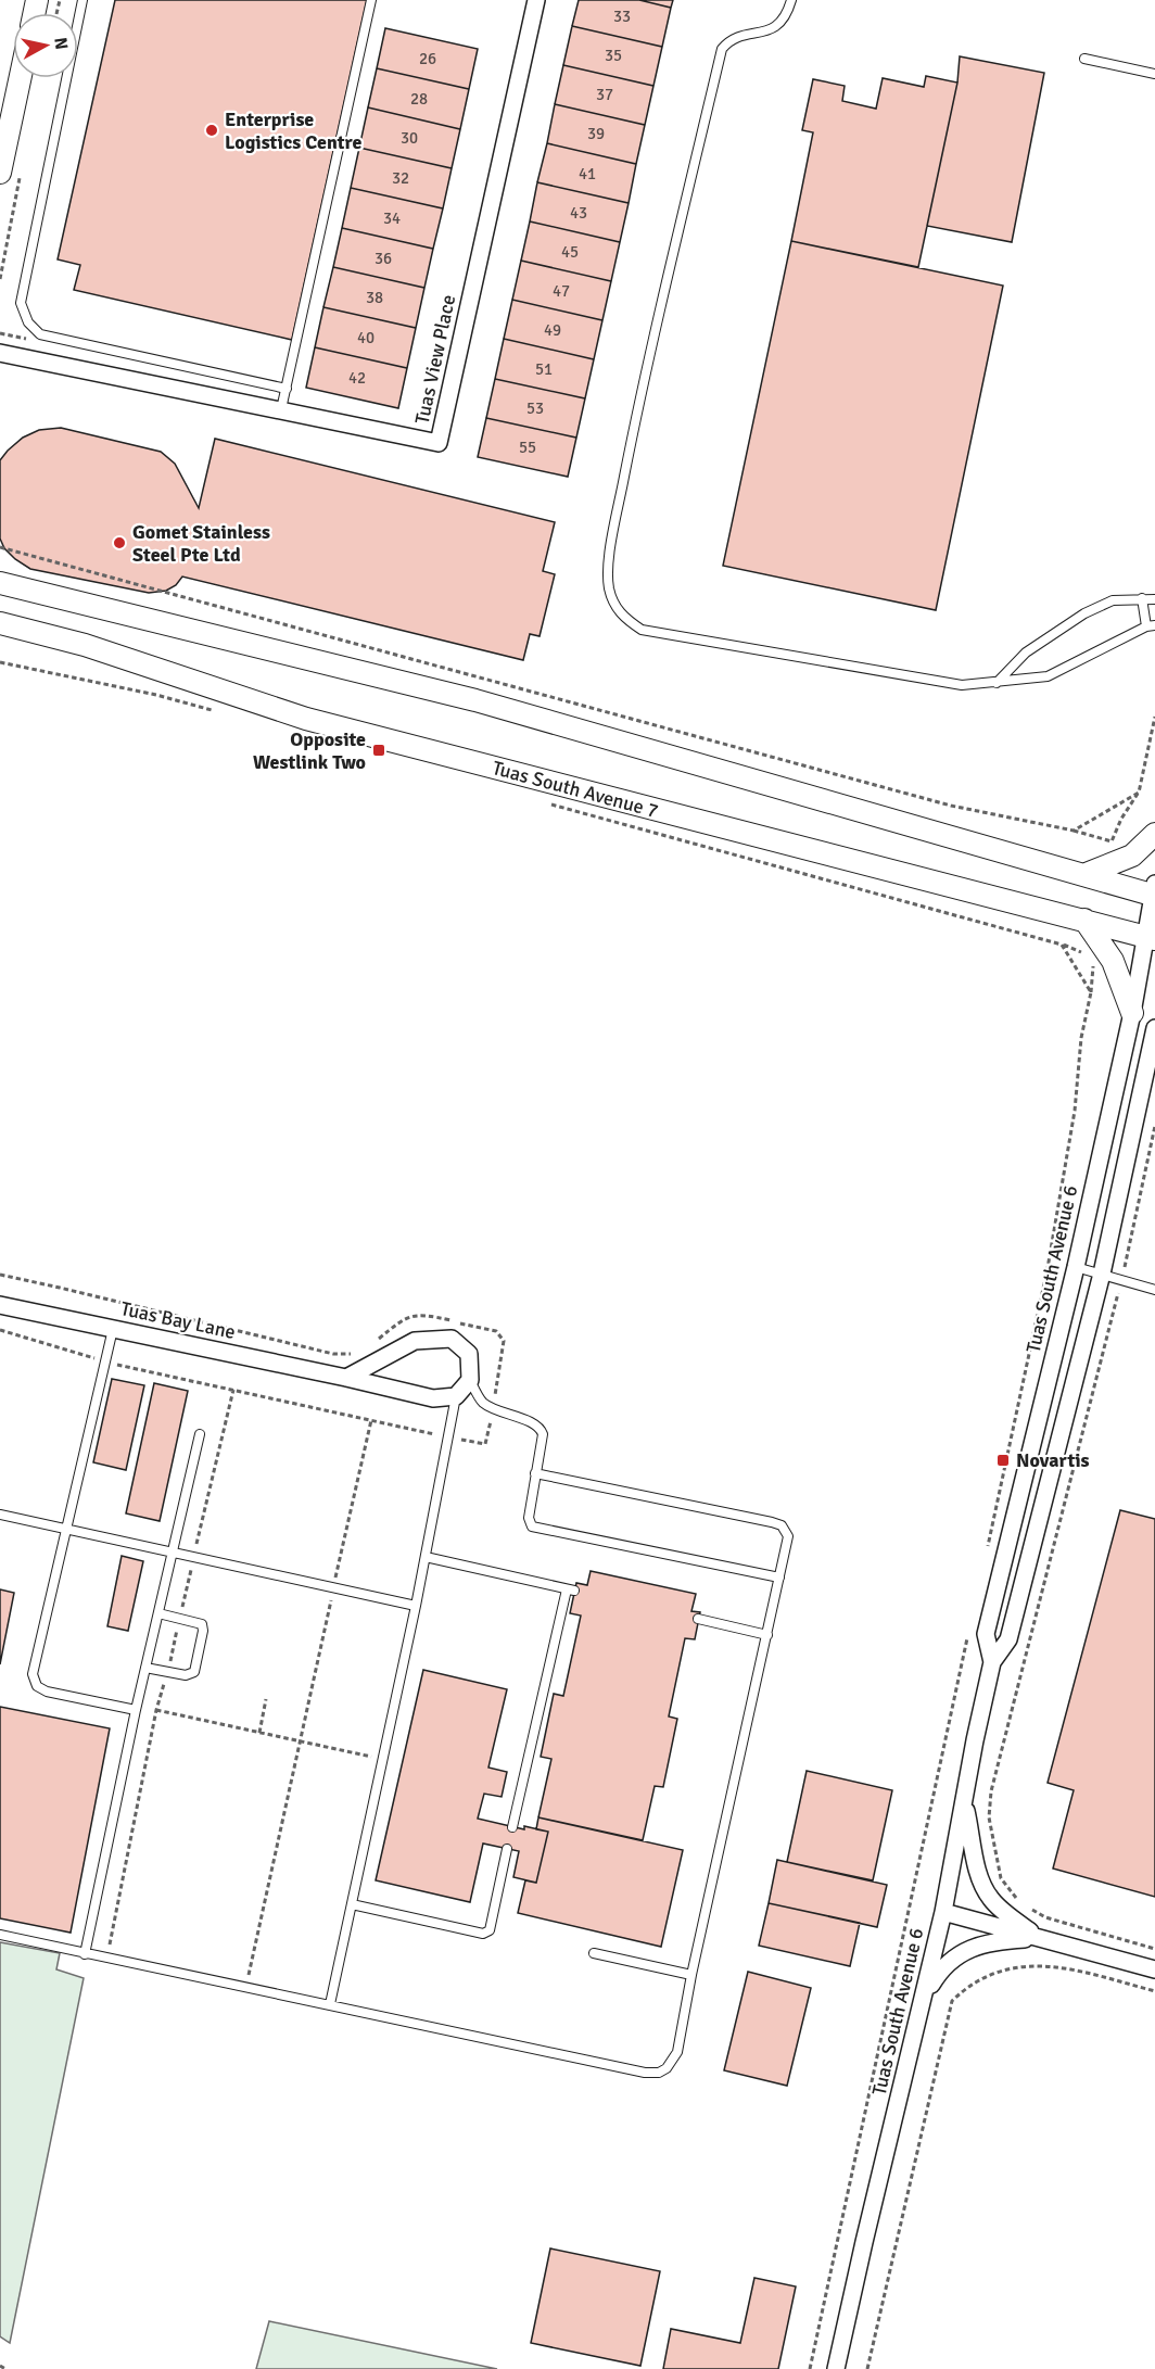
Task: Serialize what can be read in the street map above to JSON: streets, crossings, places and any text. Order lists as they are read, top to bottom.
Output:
{
  "streets": {
    "street": [
      "Tuas View Place",
      "Tuas South Avenue 7",
      "Tuas South Avenue 6",
      "Tuas Bay Lane"
    ]
  },
  "crossings": [
    ["Tuas South Avenue 7", "Tuas South Avenue 6"]
  ],
  "places": {
    "other": ["Enterprise Logistics Centre", "Gomet Stainless Steel Pte Ltd"],
    "transit": ["Opposite Westlink Two", "Novartis"]
  },
  "house_numbers": [
    "33",
    "35",
    "26",
    "37",
    "28",
    "39",
    "30",
    "41",
    "32",
    "43",
    "34",
    "45",
    "36",
    "47",
    "38",
    "49",
    "40",
    "51",
    "42",
    "53",
    "55"
  ],
  "north": "right"
}
